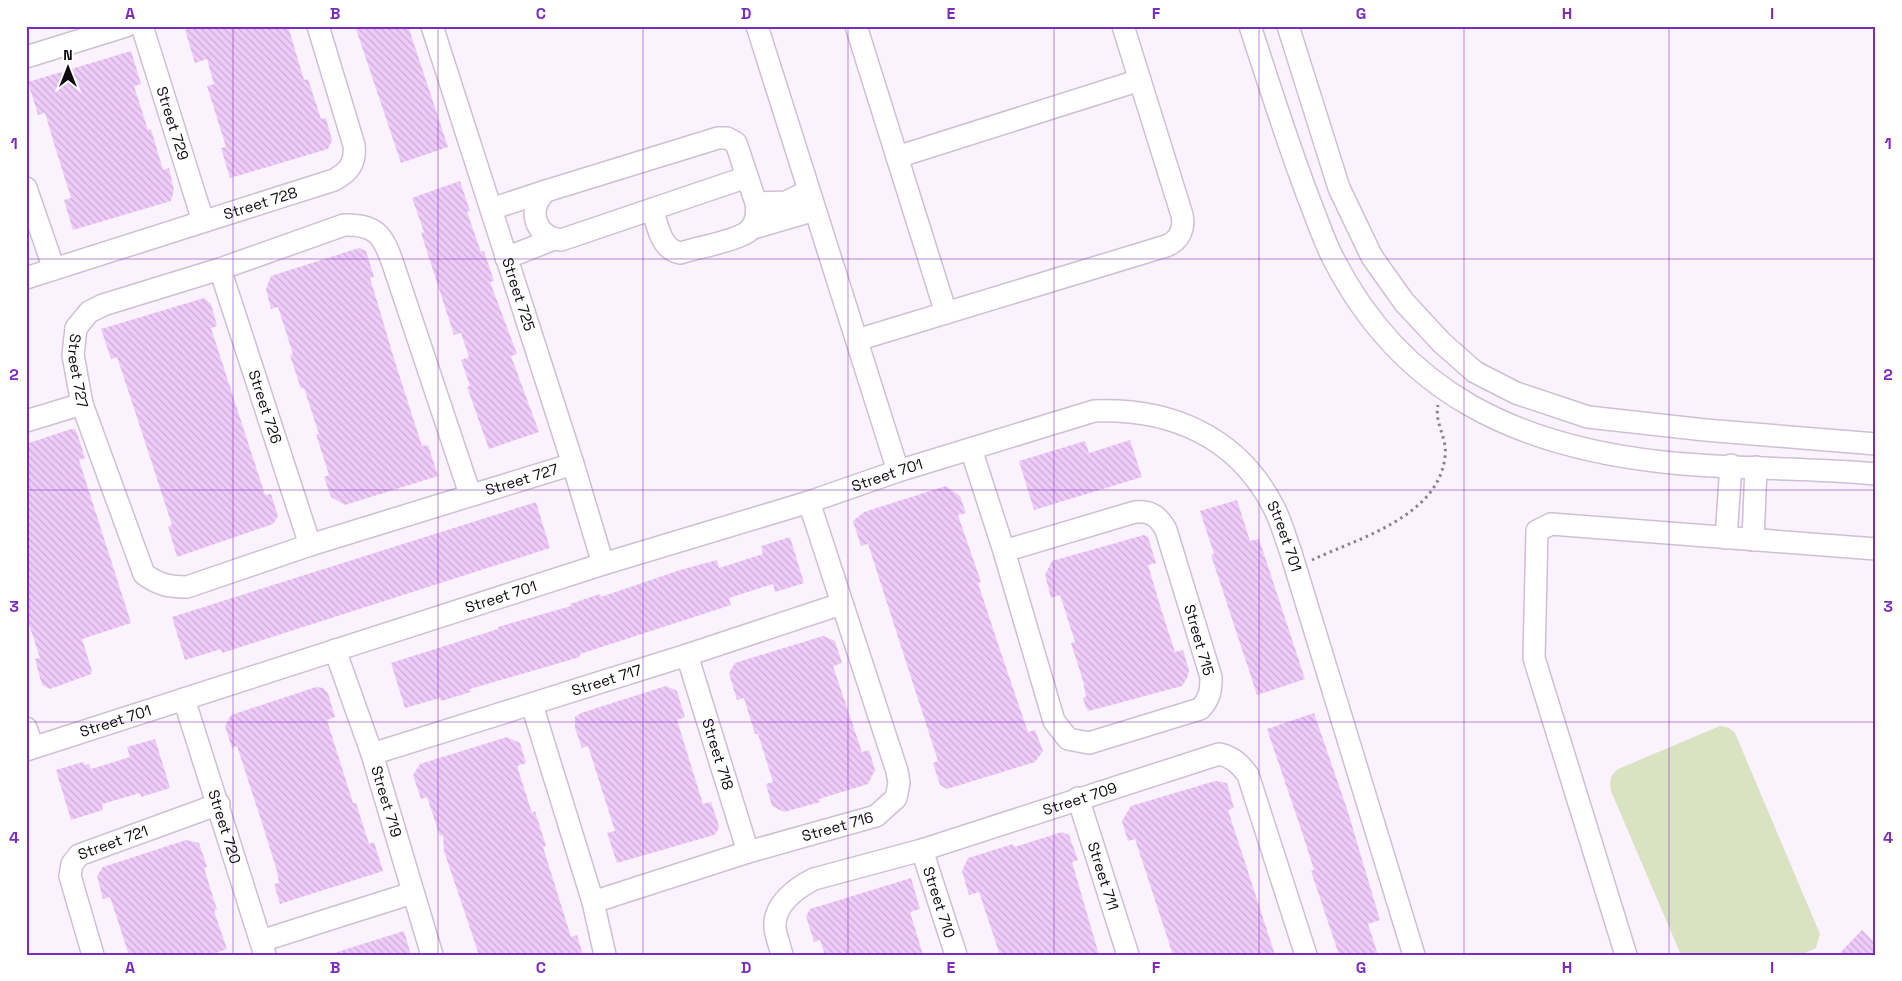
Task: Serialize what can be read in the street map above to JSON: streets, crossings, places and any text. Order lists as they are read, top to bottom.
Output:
{
  "streets": {
    "street": [
      "Street 729",
      "Street 728",
      "Street 725",
      "Street 727",
      "Street 726",
      "Street 701",
      "Street 715",
      "Street 717",
      "Street 718",
      "Street 709",
      "Street 719",
      "Street 716",
      "Street 720",
      "Street 721",
      "Street 711",
      "Street 710"
    ]
  },
  "crossings": [
    ["Street 729", "Street 728"],
    ["Street 725", "Street 727"],
    ["Street 725", "Street 701"],
    ["Street 727", "Street 726"],
    ["Street 701", "Street 715"],
    ["Street 701", "Street 719"],
    ["Street 701", "Street 716"],
    ["Street 701", "Street 720"],
    ["Street 717", "Street 718"],
    ["Street 717", "Street 719"],
    ["Street 717", "Street 716"],
    ["Street 718", "Street 716"],
    ["Street 709", "Street 711"],
    ["Street 709", "Street 710"],
    ["Street 720", "Street 721"]
  ],
  "north": "top",
  "grid": {
    "columns": [
      "A",
      "B",
      "C",
      "D",
      "E",
      "F",
      "G",
      "H",
      "I"
    ],
    "rows": [
      "1",
      "2",
      "3",
      "4"
    ]
  }
}
